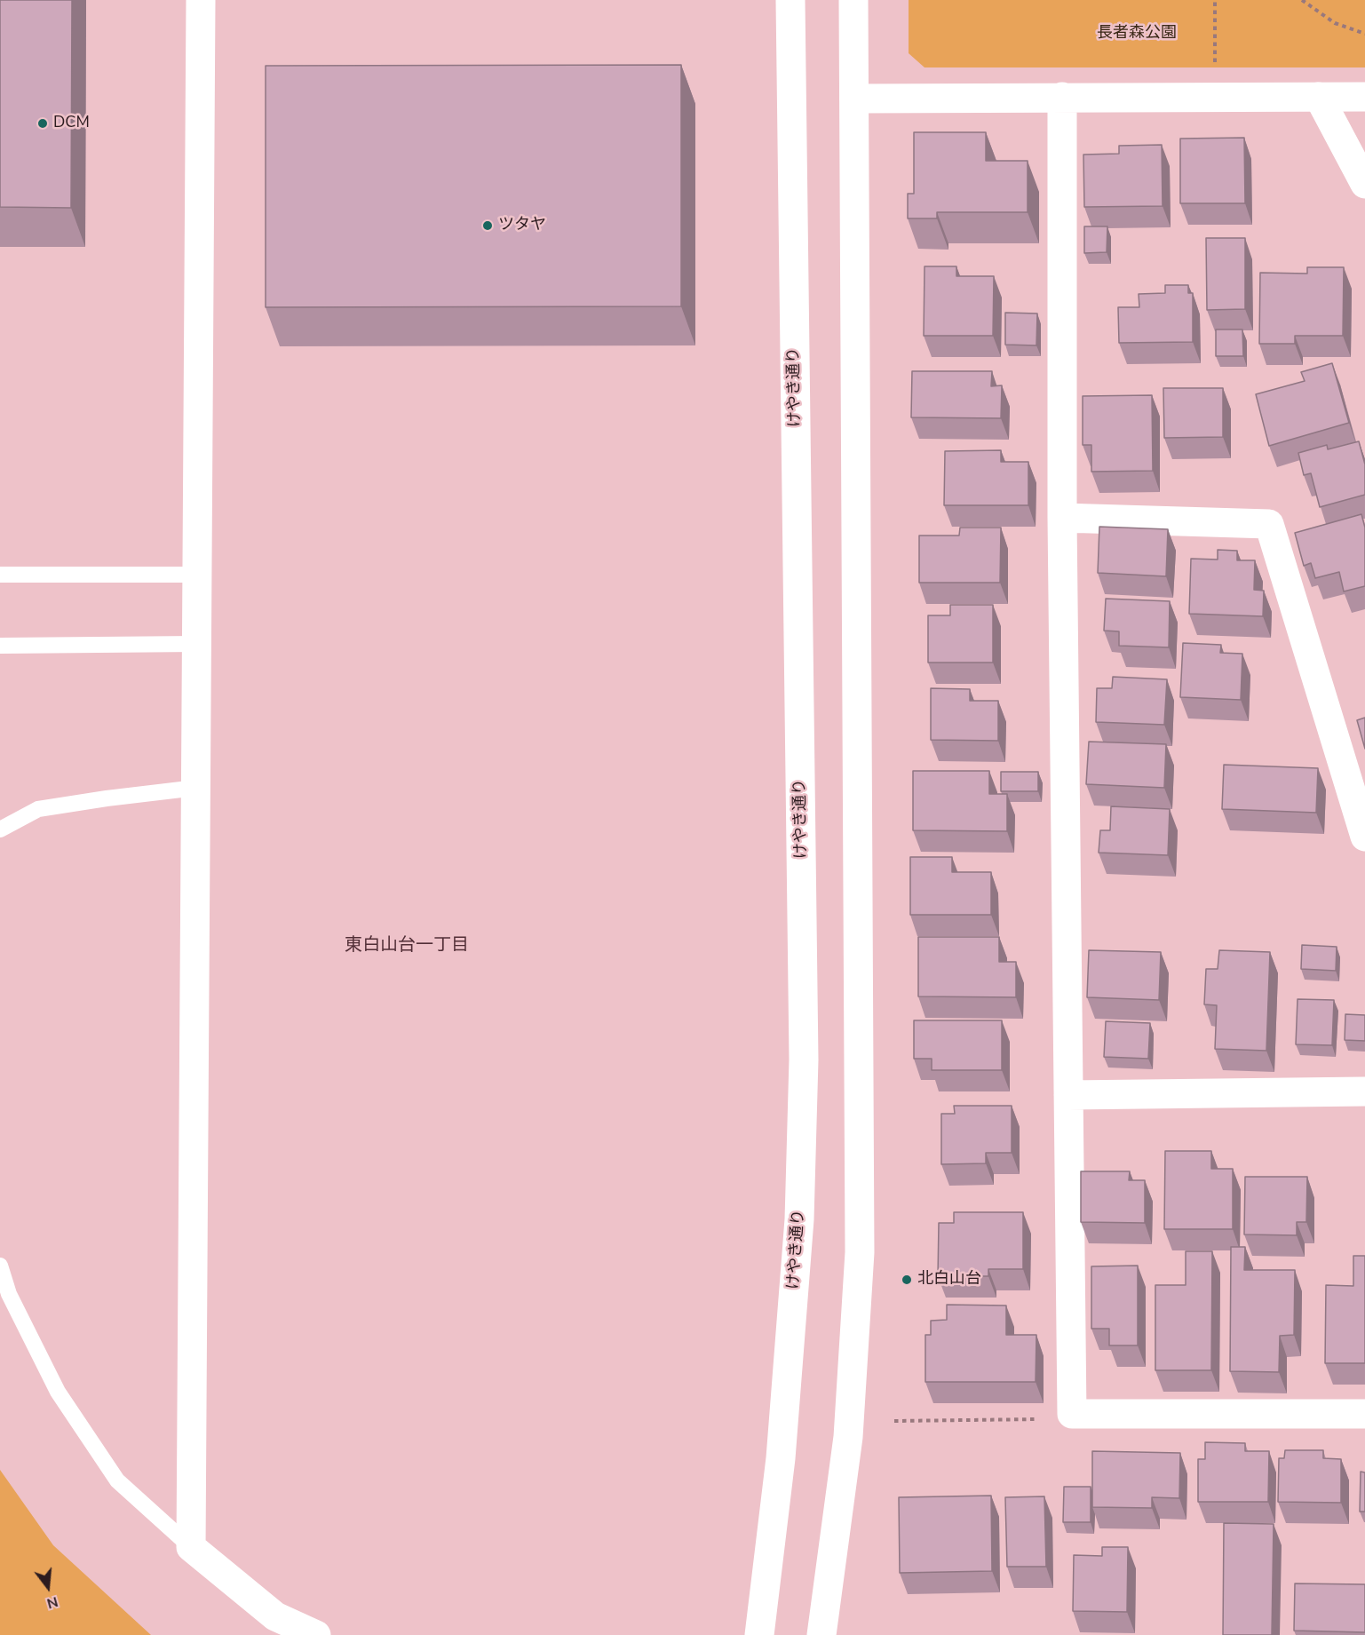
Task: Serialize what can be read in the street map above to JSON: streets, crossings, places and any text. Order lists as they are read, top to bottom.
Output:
{
  "streets": {
    "street": ["けやき通り"]
  },
  "districts": ["東白山台一丁目"],
  "parks": ["長者森公園"],
  "places": ["DCM", "ツタヤ", "北白山台"],
  "north": "bottom"
}
